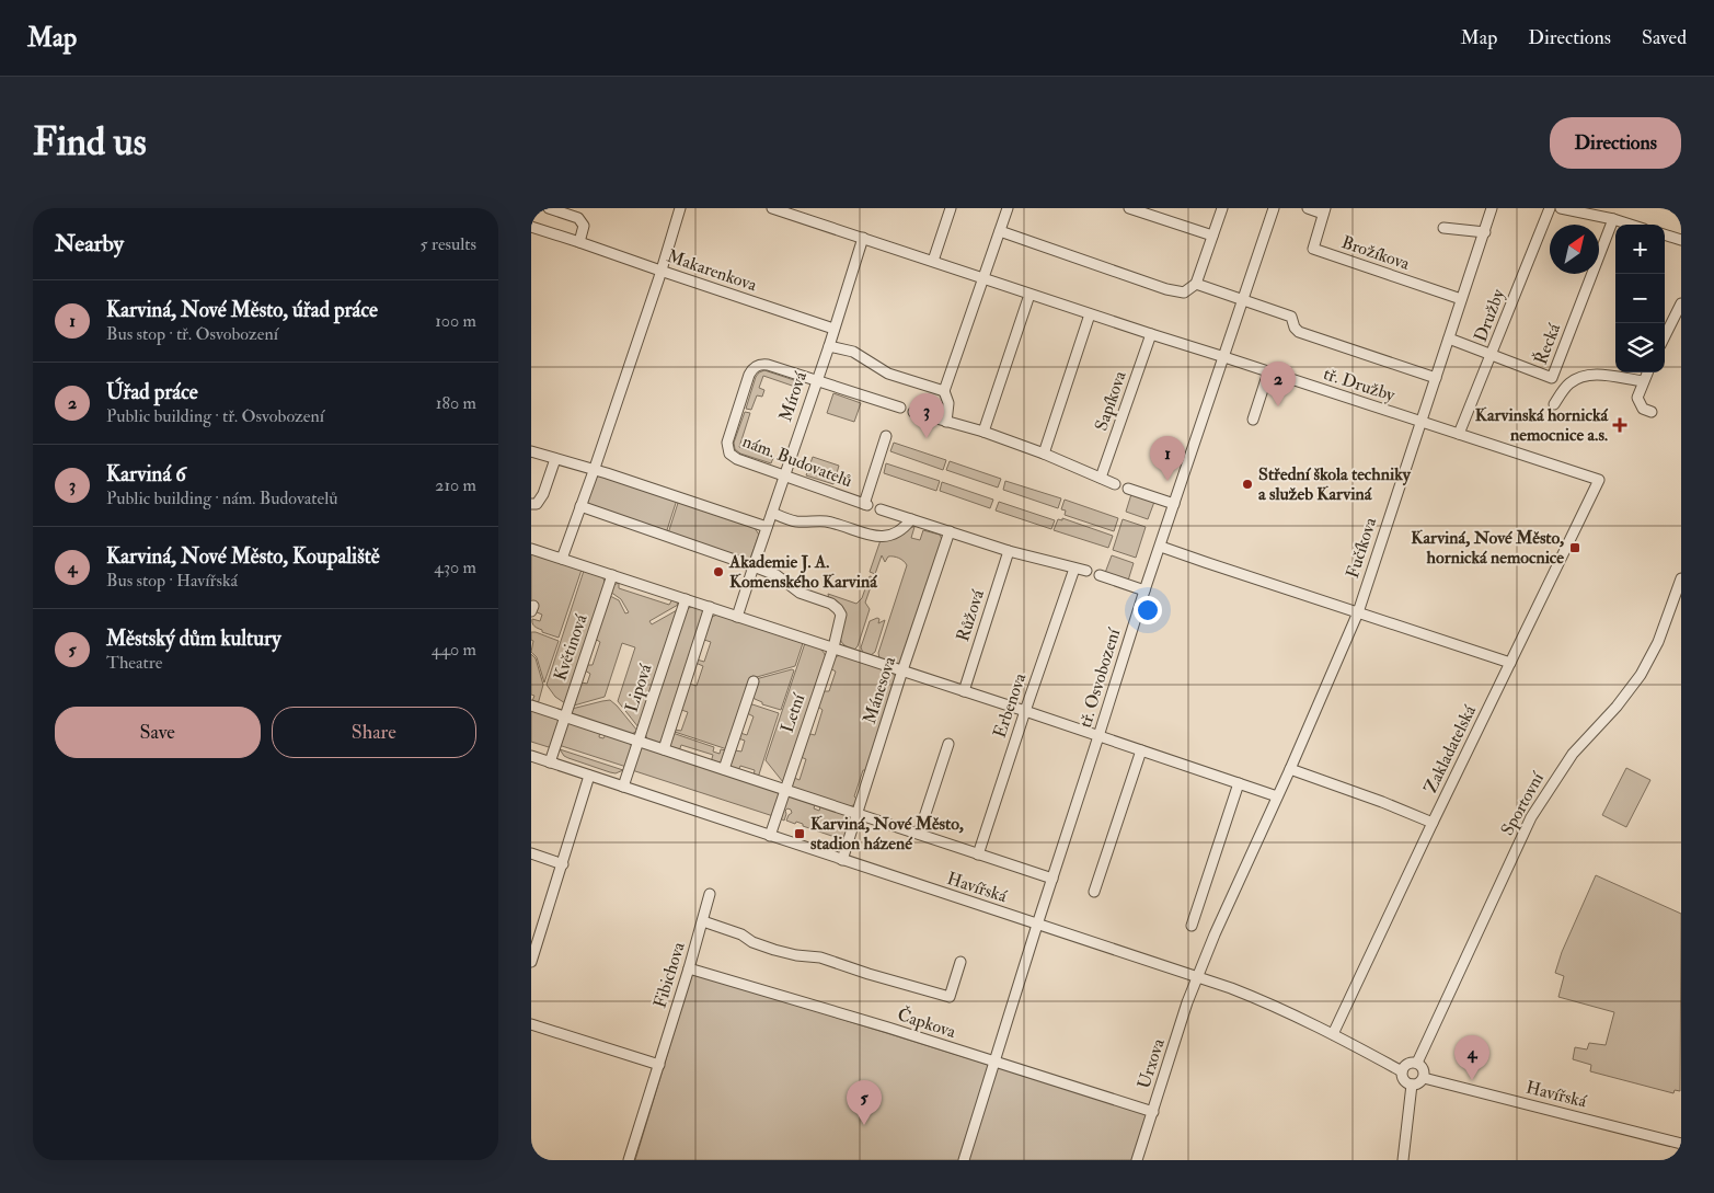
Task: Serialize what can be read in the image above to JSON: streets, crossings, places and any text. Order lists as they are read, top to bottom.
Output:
{
  "streets": {
    "street": [
      "Brožíkova",
      "Makarenkova",
      "Družby",
      "Řecká",
      "tř. Družby",
      "Mírová",
      "Sapíkova",
      "nám. Budovatelů",
      "Fučíkova",
      "Růžová",
      "Květinová",
      "tř. Osvobození",
      "Lipová",
      "Mánesova",
      "Erbenova",
      "Letní",
      "Zakladatelská",
      "Sportovní",
      "Havířská",
      "Fibichova",
      "Čapkova",
      "Urxova"
    ]
  },
  "crossings": [
    ["Brožíkova", "Fučíkova"],
    ["Makarenkova", "Mírová"],
    ["Družby", "Řecká"],
    ["Družby", "tř. Družby"],
    ["Řecká", "Fučíkova"],
    ["tř. Družby", "Mírová"],
    ["tř. Družby", "Sapíkova"],
    ["tř. Družby", "Fučíkova"],
    ["tř. Družby", "tř. Osvobození"],
    ["tř. Družby", "Zakladatelská"],
    ["Mírová", "nám. Budovatelů"],
    ["Fučíkova", "Havířská"],
    ["Fučíkova", "Urxova"],
    ["Květinová", "Havířská"],
    ["tř. Osvobození", "Havířská"],
    ["tř. Osvobození", "Čapkova"],
    ["Lipová", "Havířská"],
    ["Mánesova", "Havířská"],
    ["Letní", "Havířská"],
    ["Zakladatelská", "Havířská"],
    ["Sportovní", "Havířská"],
    ["Havířská", "Urxova"],
    ["Fibichova", "Čapkova"],
    ["Čapkova", "Urxova"]
  ],
  "places": {
    "health": ["Karvinská hornická nemocnice a.s."],
    "other": ["Střední škola techniky a služeb Karviná", "Akademie J. A. Komenského Karviná"],
    "transit": ["Karviná, Nové Město, hornická nemocnice", "Karviná, Nové Město, stadion házené"]
  },
  "north": "top right",
  "page": {
    "header": "Map",
    "nav": ["Map", "Directions", "Saved"],
    "buttons": [
      "Directions",
      ["Save", "Share"]
    ],
    "title": "Find us",
    "heading": ["Nearby", "5 results"],
    "map_buttons": ["+", "−"],
    "list": [
      {
        "mark": "1",
        "name": "Karviná, Nové Město, úřad práce",
        "note": "Bus stop · tř. Osvobození",
        "value": "100 m"
      },
      {
        "mark": "2",
        "name": "Úřad práce",
        "note": "Public building · tř. Osvobození",
        "value": "180 m"
      },
      {
        "mark": "3",
        "name": "Karviná 6",
        "note": "Public building · nám. Budovatelů",
        "value": "210 m"
      },
      {
        "mark": "4",
        "name": "Karviná, Nové Město, Koupaliště",
        "note": "Bus stop · Havířská",
        "value": "430 m"
      },
      {
        "mark": "5",
        "name": "Městský dům kultury",
        "note": "Theatre",
        "value": "440 m"
      }
    ],
    "pins": [
      "2",
      "3",
      "1",
      "4",
      "5"
    ]
  }
}
